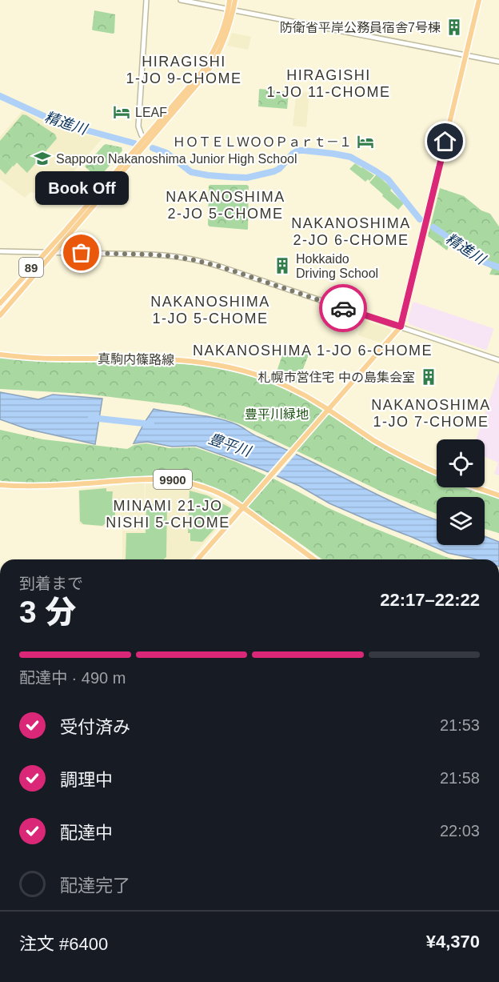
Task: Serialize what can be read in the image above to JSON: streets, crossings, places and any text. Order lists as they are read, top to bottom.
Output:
{
  "streets": {
    "main road": ["89", "真駒内篠路線", "9900"]
  },
  "districts": [
    "HIRAGISHI 1-JO 9-CHOME",
    "HIRAGISHI 1-JO 11-CHOME",
    "NAKANOSHIMA 2-JO 5-CHOME",
    "NAKANOSHIMA 2-JO 6-CHOME",
    "NAKANOSHIMA 1-JO 5-CHOME",
    "NAKANOSHIMA 1-JO 6-CHOME",
    "NAKANOSHIMA 1-JO 7-CHOME",
    "MINAMI 21-JO NISHI 5-CHOME"
  ],
  "water": ["精進川", "豊平川"],
  "parks": ["豊平川緑地"],
  "places": {
    "building": ["防衛省平岸公務員宿舎7号棟", "Hokkaido Driving School", "札幌市営住宅 中の島集会室"],
    "hotel": ["LEAF", "ＨＯＴＥＬＷＯＯＰａｒｔ－１"],
    "school or university": ["Sapporo Nakanoshima Junior High School"],
    "other": ["Book Off"]
  },
  "page": {
    "bubble": "Book Off",
    "heading": ["3 分", "到着まで", "22:17–22:22"],
    "panel": ["注文 #6400", "¥4,370"],
    "bar": "配達中 · 490 m",
    "list": [
      ["受付済み", "21:53"],
      ["調理中", "21:58"],
      ["配達中", "22:03"],
      "配達完了"
    ]
  }
}
